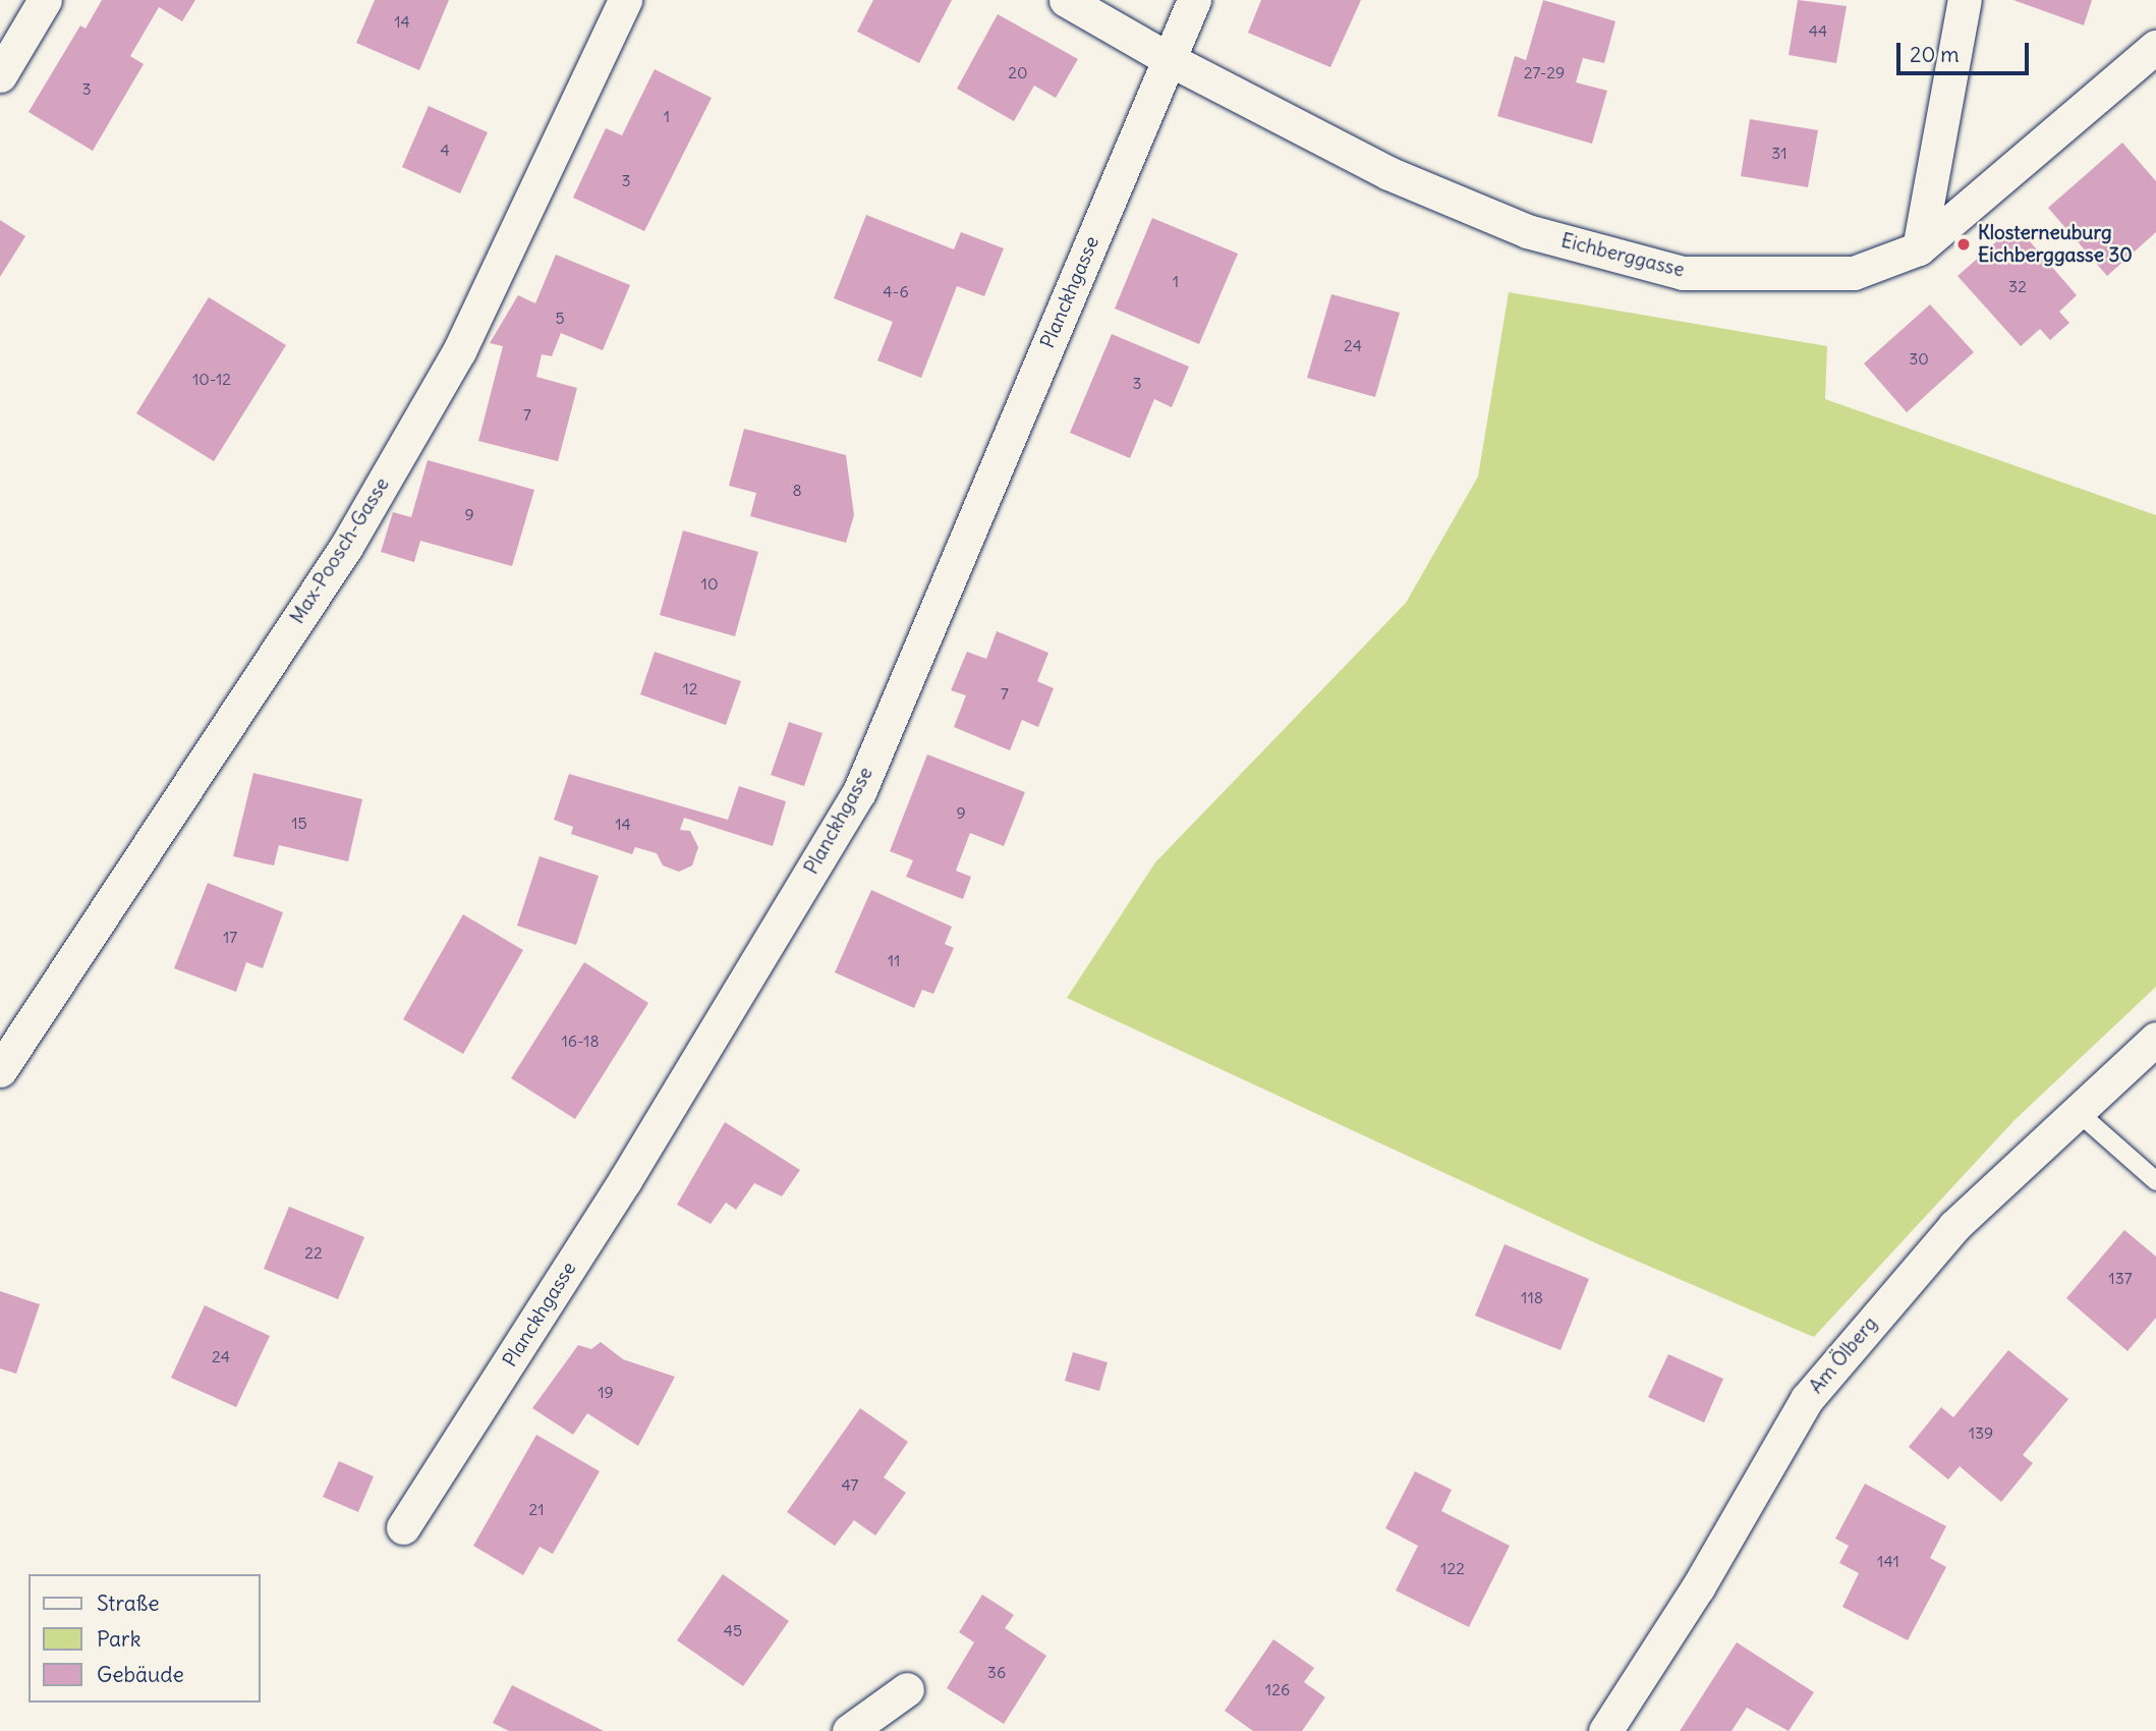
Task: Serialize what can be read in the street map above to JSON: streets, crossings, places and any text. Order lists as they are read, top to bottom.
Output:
{
  "streets": {
    "street": [
      "Eichberggasse",
      "Planckhgasse",
      "Max-Poosch-Gasse",
      "Am Ölberg"
    ]
  },
  "crossings": [
    ["Eichberggasse", "Planckhgasse"]
  ],
  "places": ["Klosterneuburg Eichberggasse 30"],
  "house_numbers": [
    "14",
    "44",
    "20",
    "27-29",
    "3",
    "1",
    "4",
    "31",
    "3",
    "1",
    "32",
    "4-6",
    "5",
    "24",
    "30",
    "10-12",
    "3",
    "7",
    "8",
    "9",
    "10",
    "12",
    "7",
    "9",
    "15",
    "14",
    "17",
    "11",
    "16-18",
    "22",
    "137",
    "118",
    "24",
    "19",
    "139",
    "47",
    "21",
    "141",
    "122",
    "45",
    "36",
    "126"
  ],
  "legend": ["Straße", "Park", "Gebäude"],
  "scale_bar": "20 m"
}
